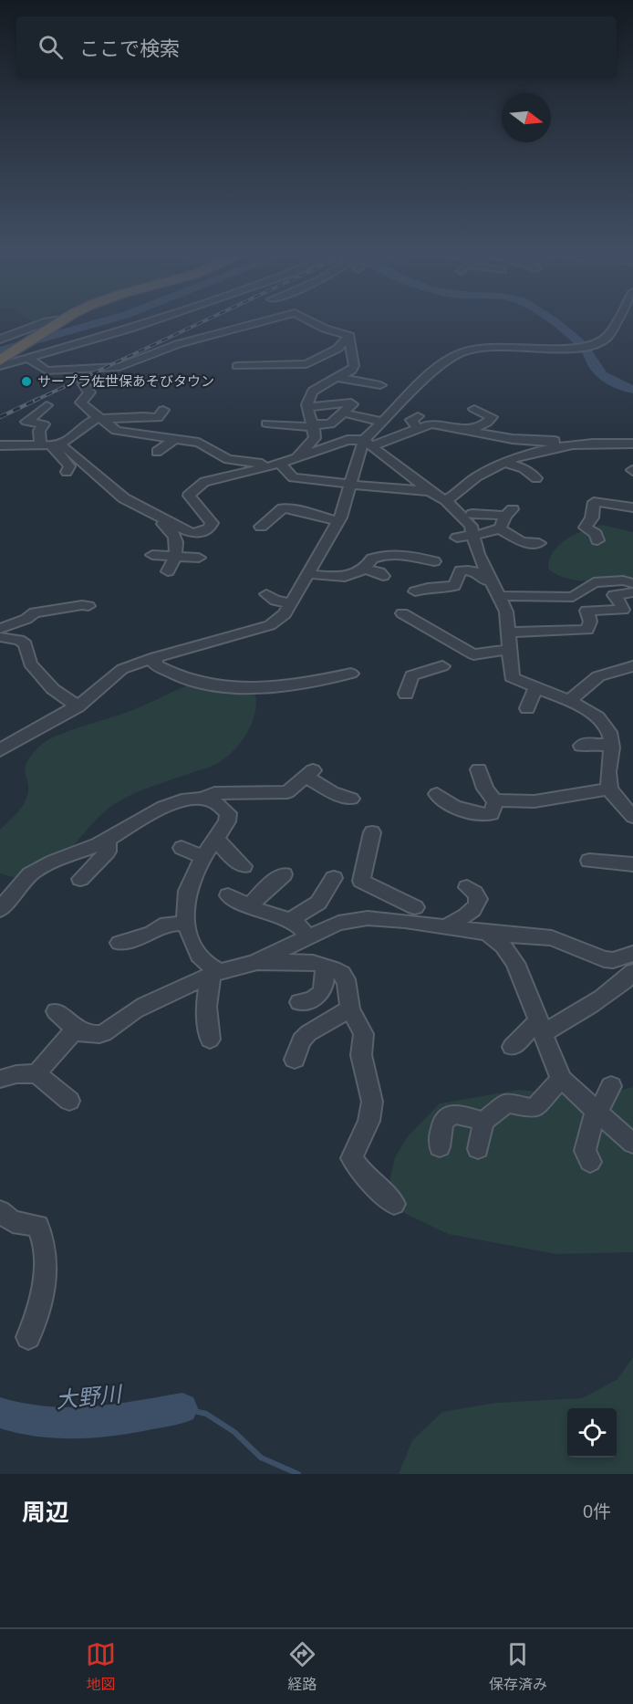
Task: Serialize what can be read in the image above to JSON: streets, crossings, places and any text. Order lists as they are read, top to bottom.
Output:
{
  "water": ["大野川"],
  "places": ["サープラ佐世保あそびタウン"],
  "north": "right",
  "page": {
    "search": "ここで検索",
    "heading": ["周辺", "0件"],
    "nav": ["地図", "経路", "保存済み"]
  }
}
